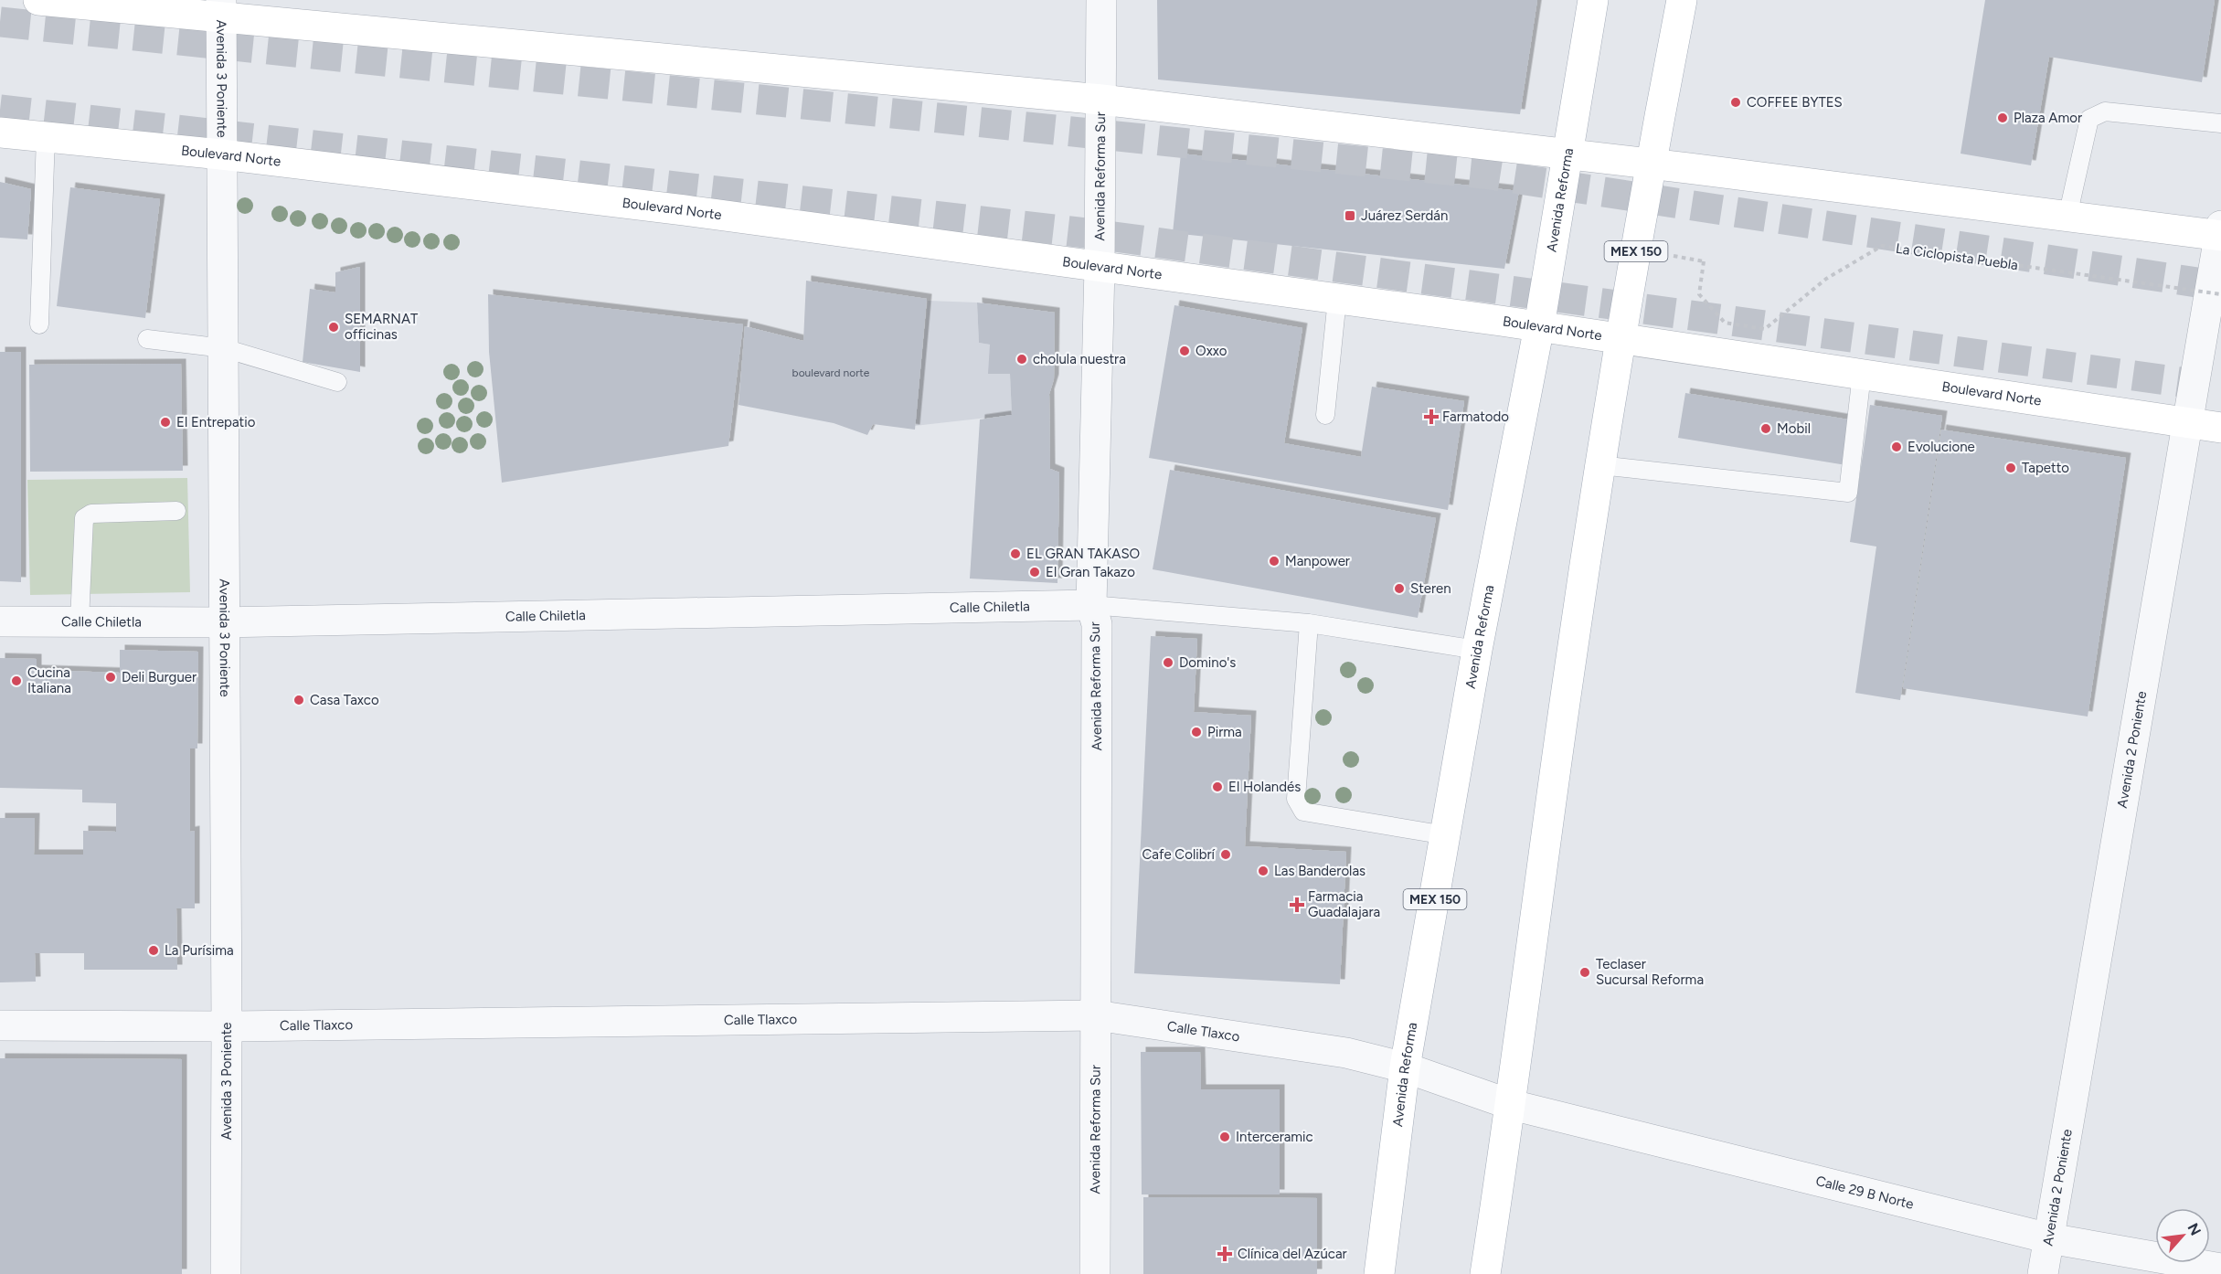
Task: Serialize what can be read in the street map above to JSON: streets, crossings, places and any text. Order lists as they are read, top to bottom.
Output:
{
  "streets": {
    "main road": ["Boulevard Norte", "Avenida Reforma", "MEX 150"],
    "street": [
      "Avenida 3 Poniente",
      "Avenida Reforma Sur",
      "Calle Chiletla",
      "Avenida 2 Poniente",
      "Calle Tlaxco",
      "Calle 29 B Norte"
    ],
    "path": ["La Ciclopista Puebla"]
  },
  "crossings": [
    ["Avenida 3 Poniente", "Boulevard Norte"],
    ["Avenida 3 Poniente", "Calle Chiletla"],
    ["Avenida 3 Poniente", "Calle Tlaxco"],
    ["Boulevard Norte", "Avenida Reforma Sur"],
    ["Boulevard Norte", "Avenida Reforma"],
    ["Boulevard Norte", "MEX 150"],
    ["Boulevard Norte", "Avenida 2 Poniente"],
    ["Avenida Reforma Sur", "Calle Chiletla"],
    ["Avenida Reforma Sur", "Calle Tlaxco"],
    ["Avenida Reforma", "Calle Tlaxco"],
    ["MEX 150", "Calle Tlaxco"],
    ["MEX 150", "Calle 29 B Norte"],
    ["Avenida 2 Poniente", "Calle 29 B Norte"],
    ["Calle Tlaxco", "Calle 29 B Norte"]
  ],
  "places": {
    "other": [
      "COFFEE BYTES",
      "Plaza Amor",
      "SEMARNAT officinas",
      "Oxxo",
      "cholula nuestra",
      "El Entrepatio",
      "Mobil",
      "Evolucione",
      "Tapetto",
      "EL GRAN TAKASO",
      "Manpower",
      "El Gran Takazo",
      "Steren",
      "Domino's",
      "Deli Burguer",
      "Cucina Italiana",
      "Casa Taxco",
      "Pirma",
      "El Holandés",
      "Cafe Colibrí",
      "Las Banderolas",
      "La Purísima",
      "Teclaser Sucursal Reforma",
      "Interceramic"
    ],
    "transit": ["Juárez Serdán"],
    "health": ["Farmatodo", "Farmacia Guadalajara", "Clínica del Azúcar"]
  },
  "house_numbers": ["boulevard norte"],
  "north": "top right"
}
